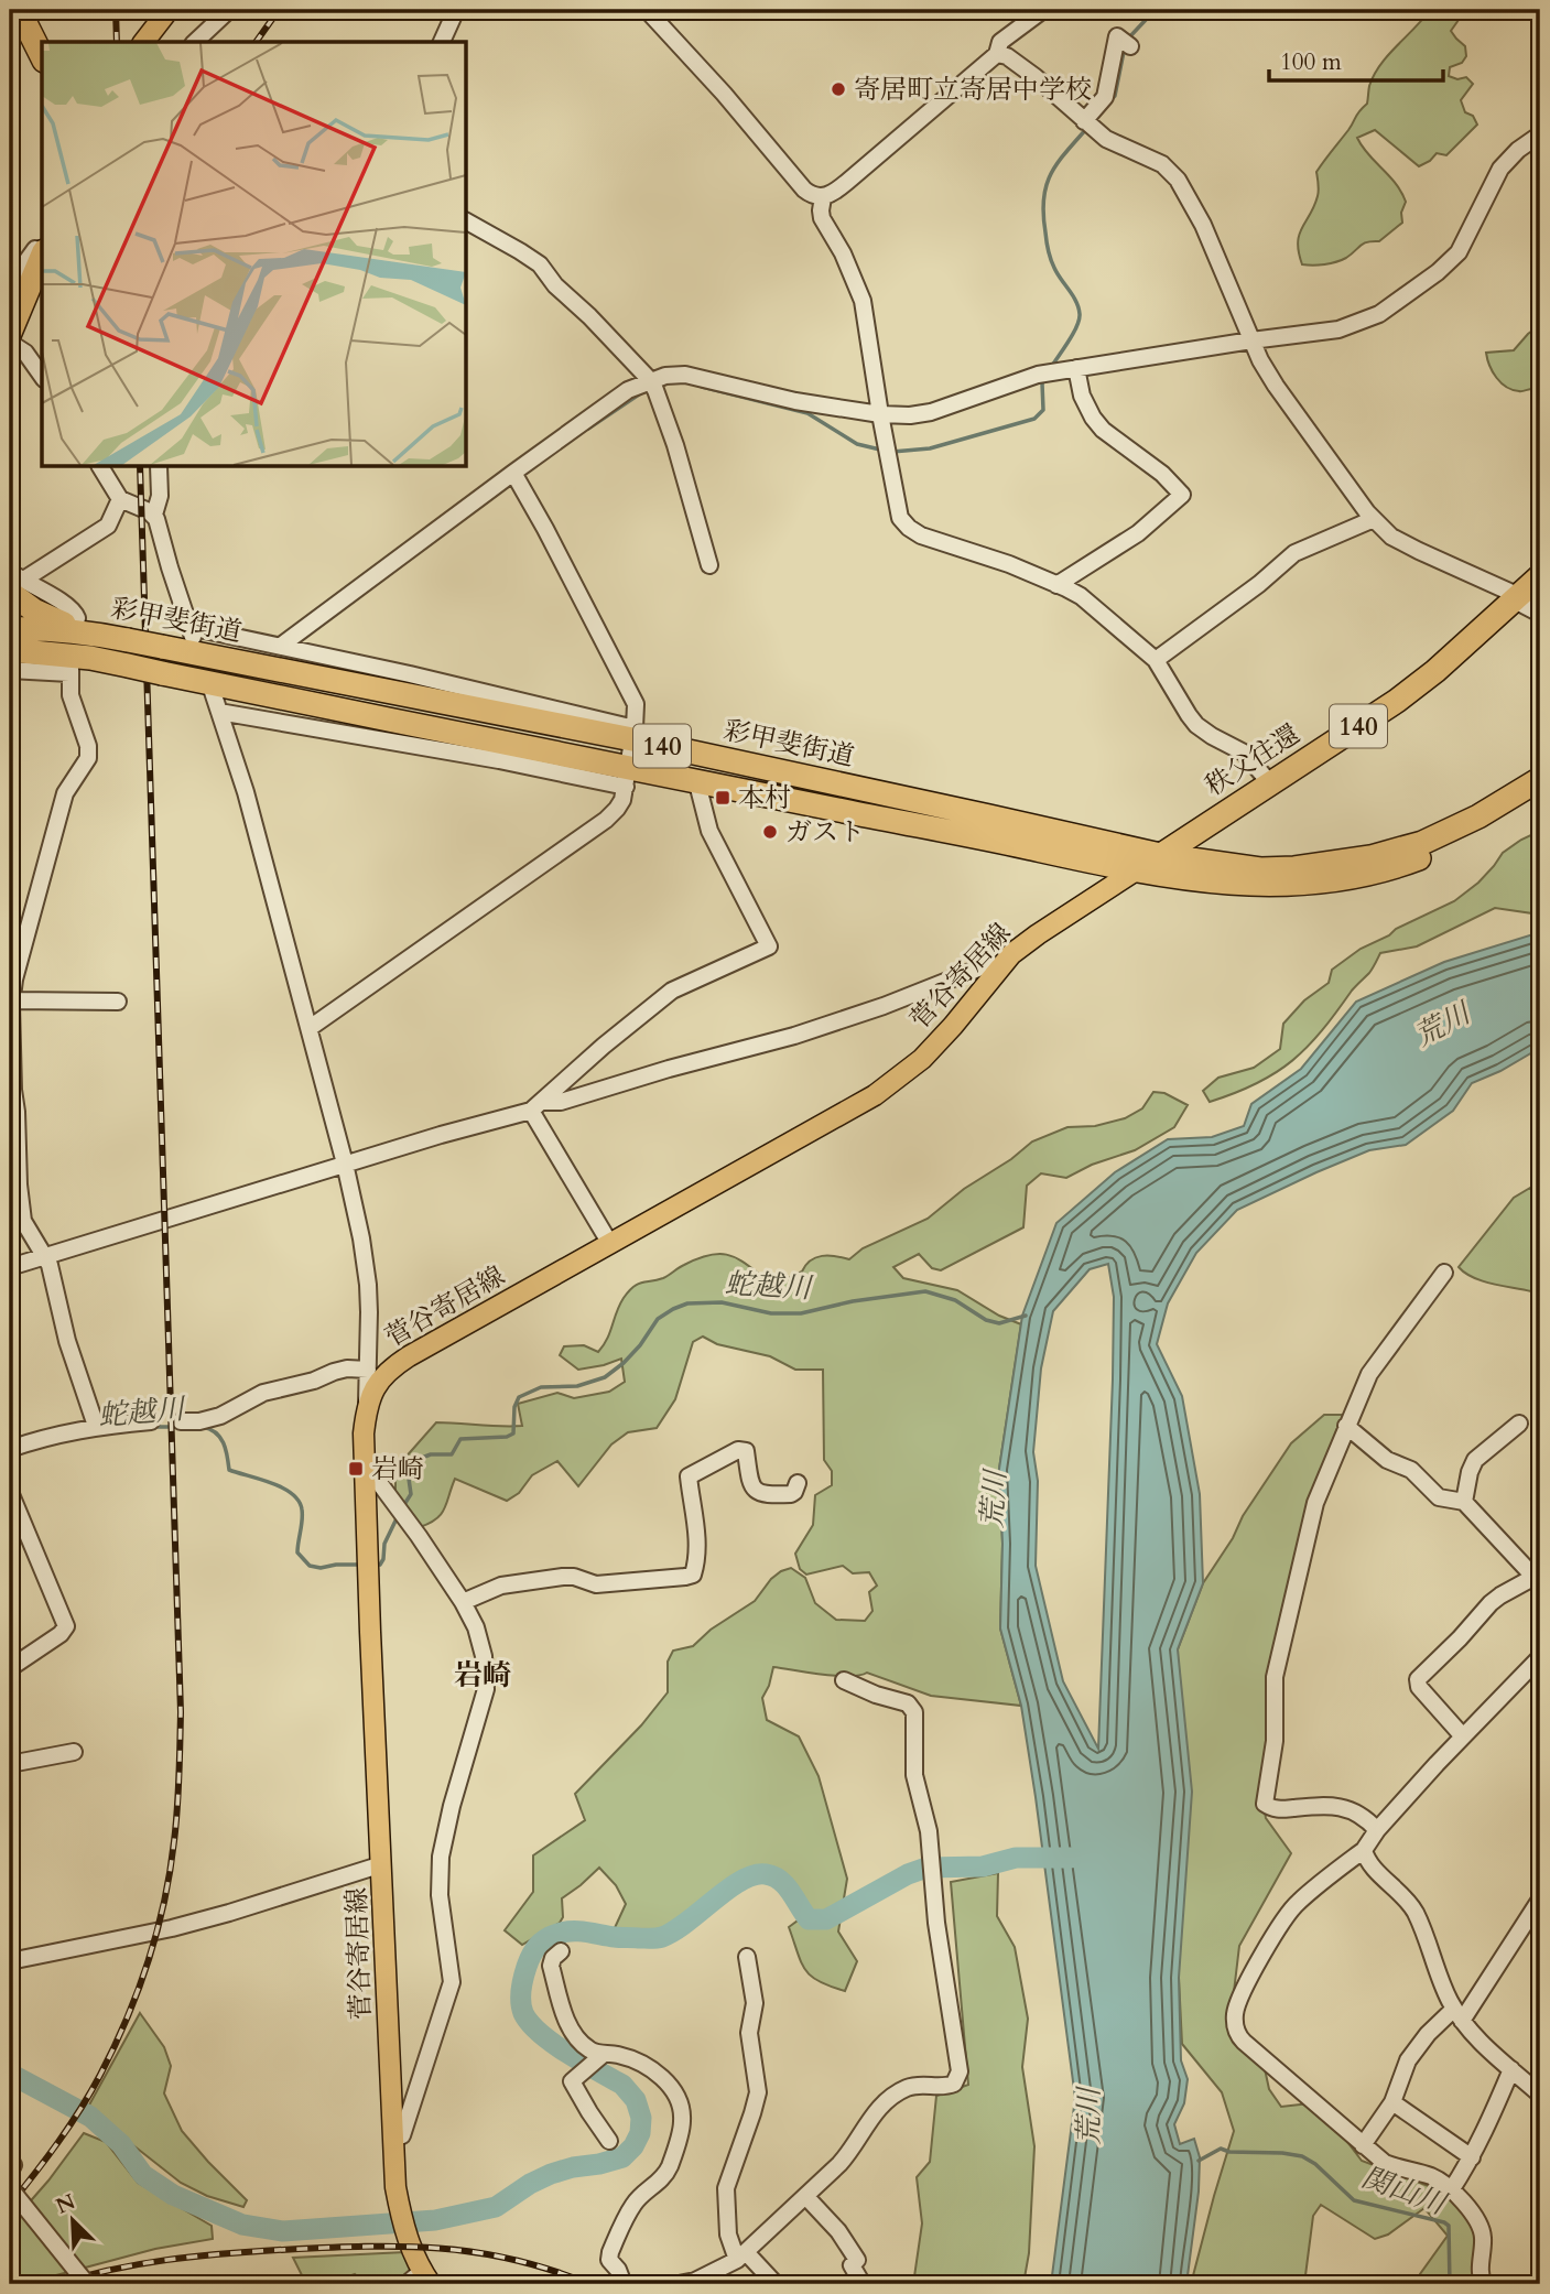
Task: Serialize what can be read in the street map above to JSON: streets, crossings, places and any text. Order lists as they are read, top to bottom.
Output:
{
  "streets": {
    "highway": ["彩甲斐街道", "140", "秩父往還"],
    "main road": ["菅谷寄居線"]
  },
  "crossings": [
    ["彩甲斐街道", "秩父往還"],
    ["彩甲斐街道", "菅谷寄居線"],
    ["秩父往還", "菅谷寄居線"]
  ],
  "districts": ["岩崎"],
  "water": ["荒川", "蛇越川", "関山川"],
  "places": {
    "other": ["寄居町立寄居中学校", "ガスト"],
    "transit": ["本村", "岩崎"]
  },
  "scale_bar": "100 m",
  "north": "top left"
}
